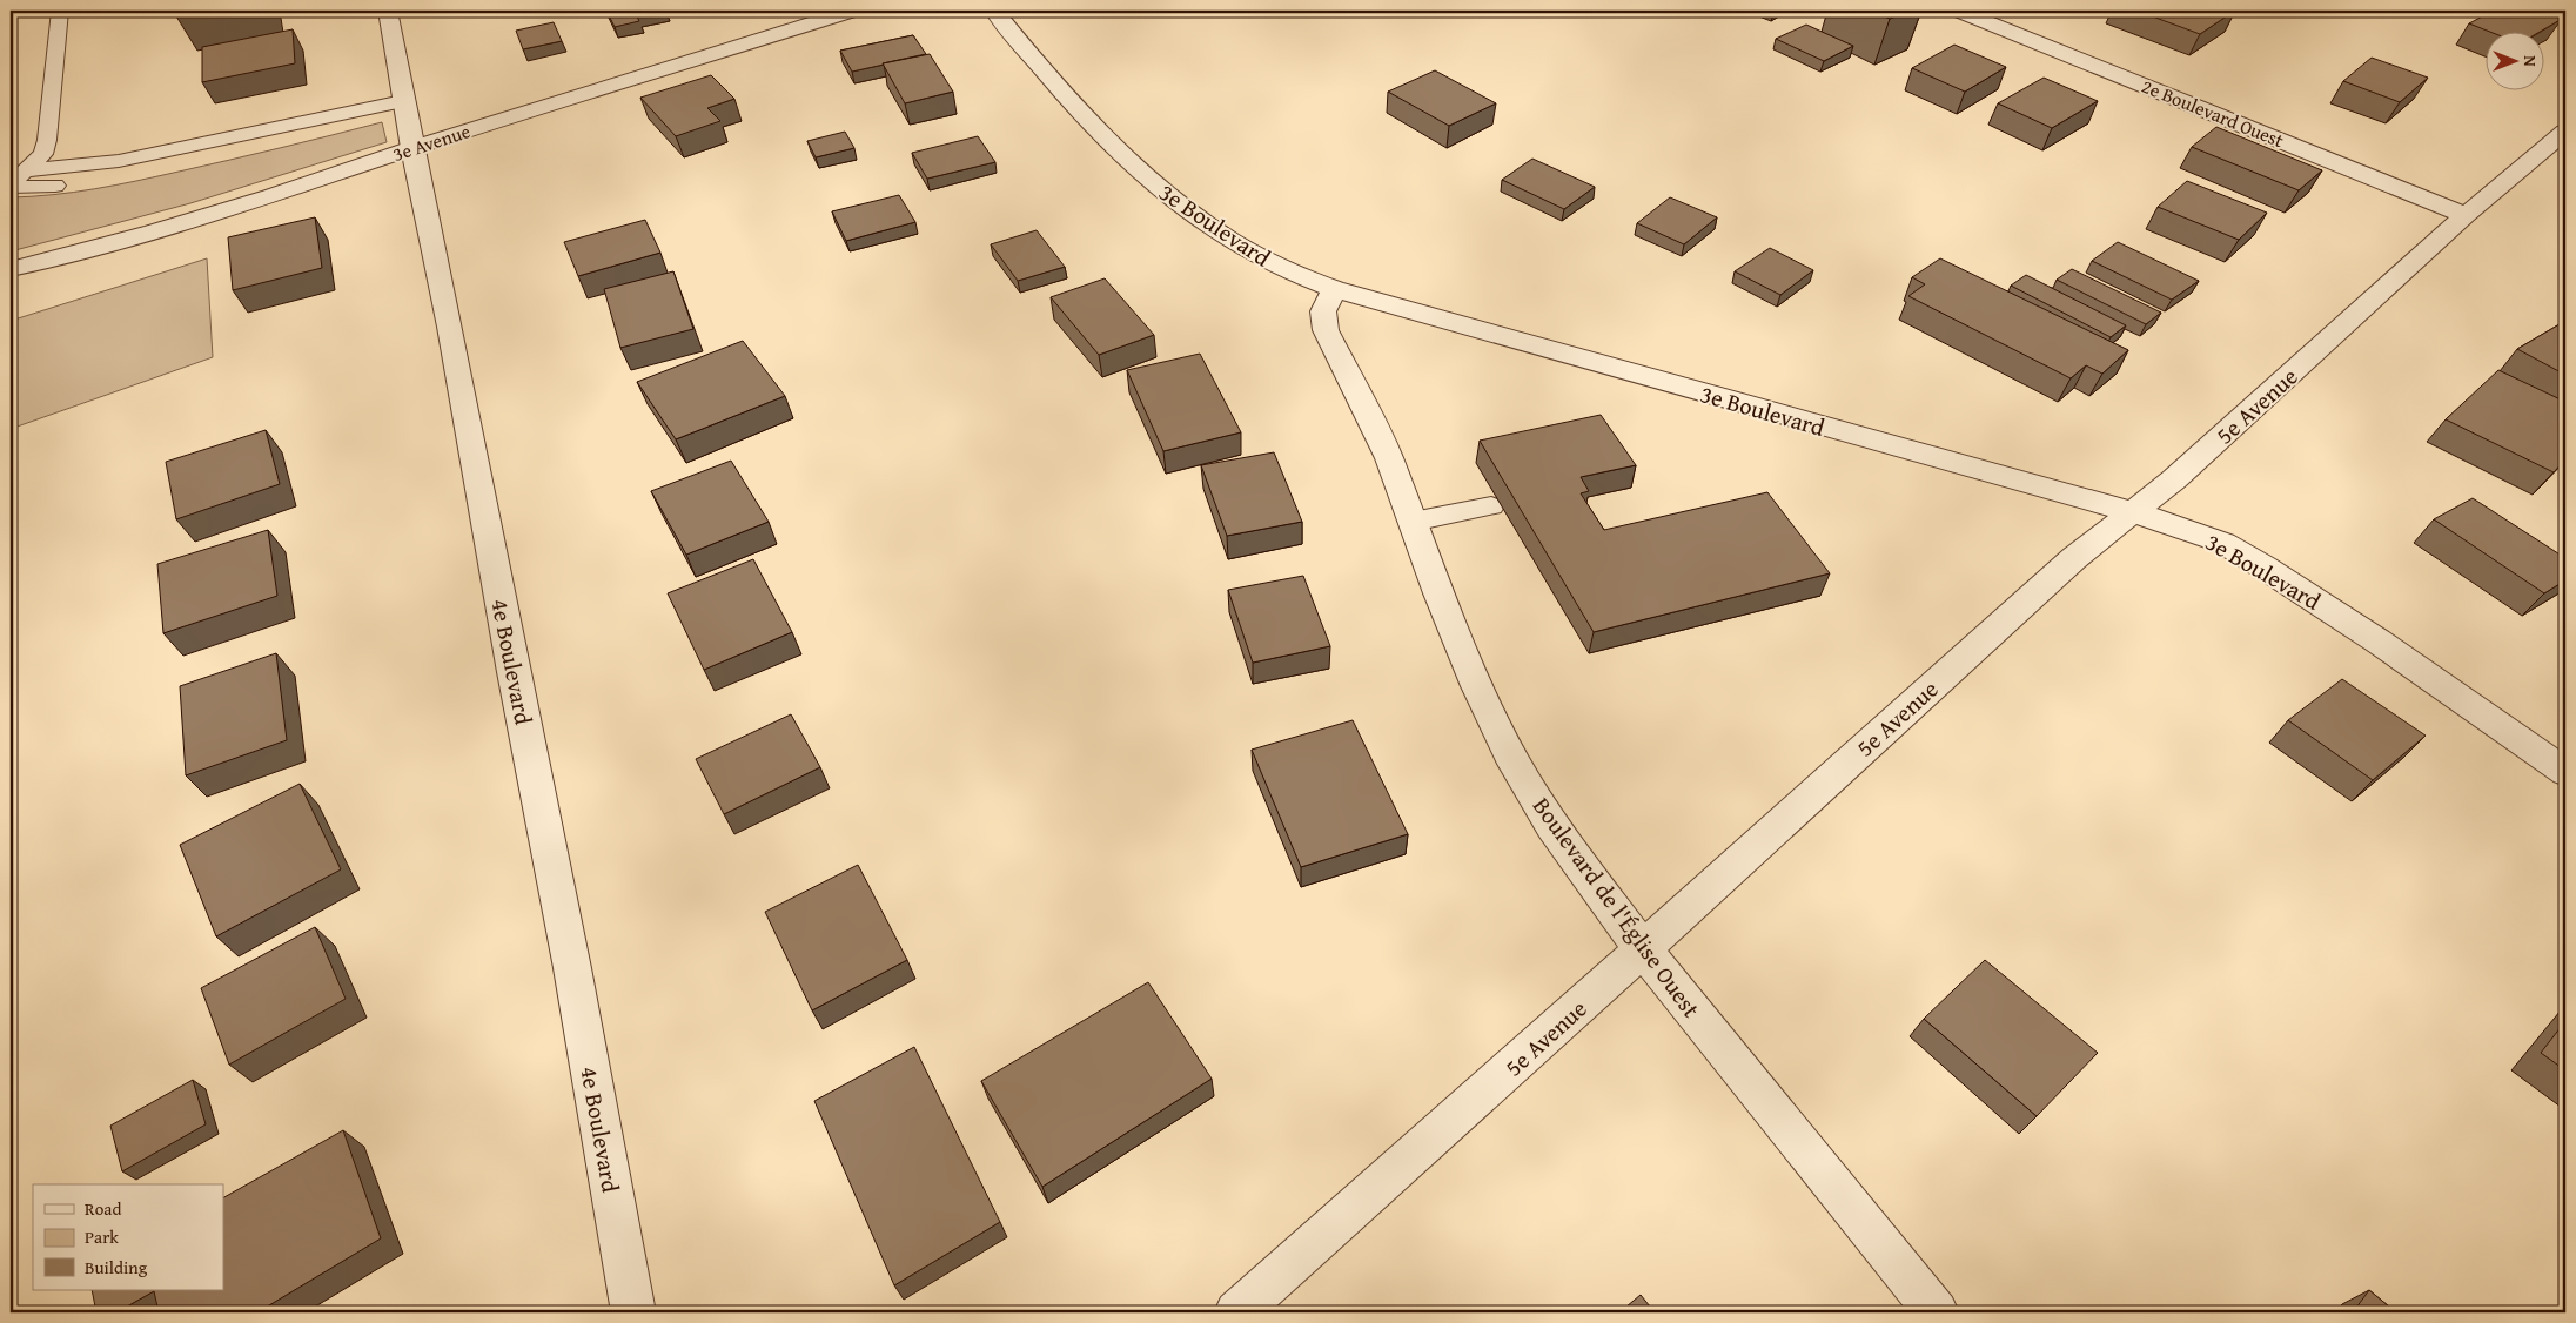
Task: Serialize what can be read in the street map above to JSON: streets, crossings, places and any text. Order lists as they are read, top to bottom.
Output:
{
  "streets": {
    "street": [
      "2e Boulevard Ouest",
      "3e Avenue",
      "3e Boulevard",
      "5e Avenue",
      "4e Boulevard",
      "Boulevard de l'Église Ouest"
    ]
  },
  "crossings": [
    ["2e Boulevard Ouest", "5e Avenue"],
    ["3e Avenue", "4e Boulevard"],
    ["3e Boulevard", "5e Avenue"],
    ["3e Boulevard", "Boulevard de l'Église Ouest"],
    ["5e Avenue", "Boulevard de l'Église Ouest"]
  ],
  "legend": ["Road", "Park", "Building"],
  "north": "right"
}
